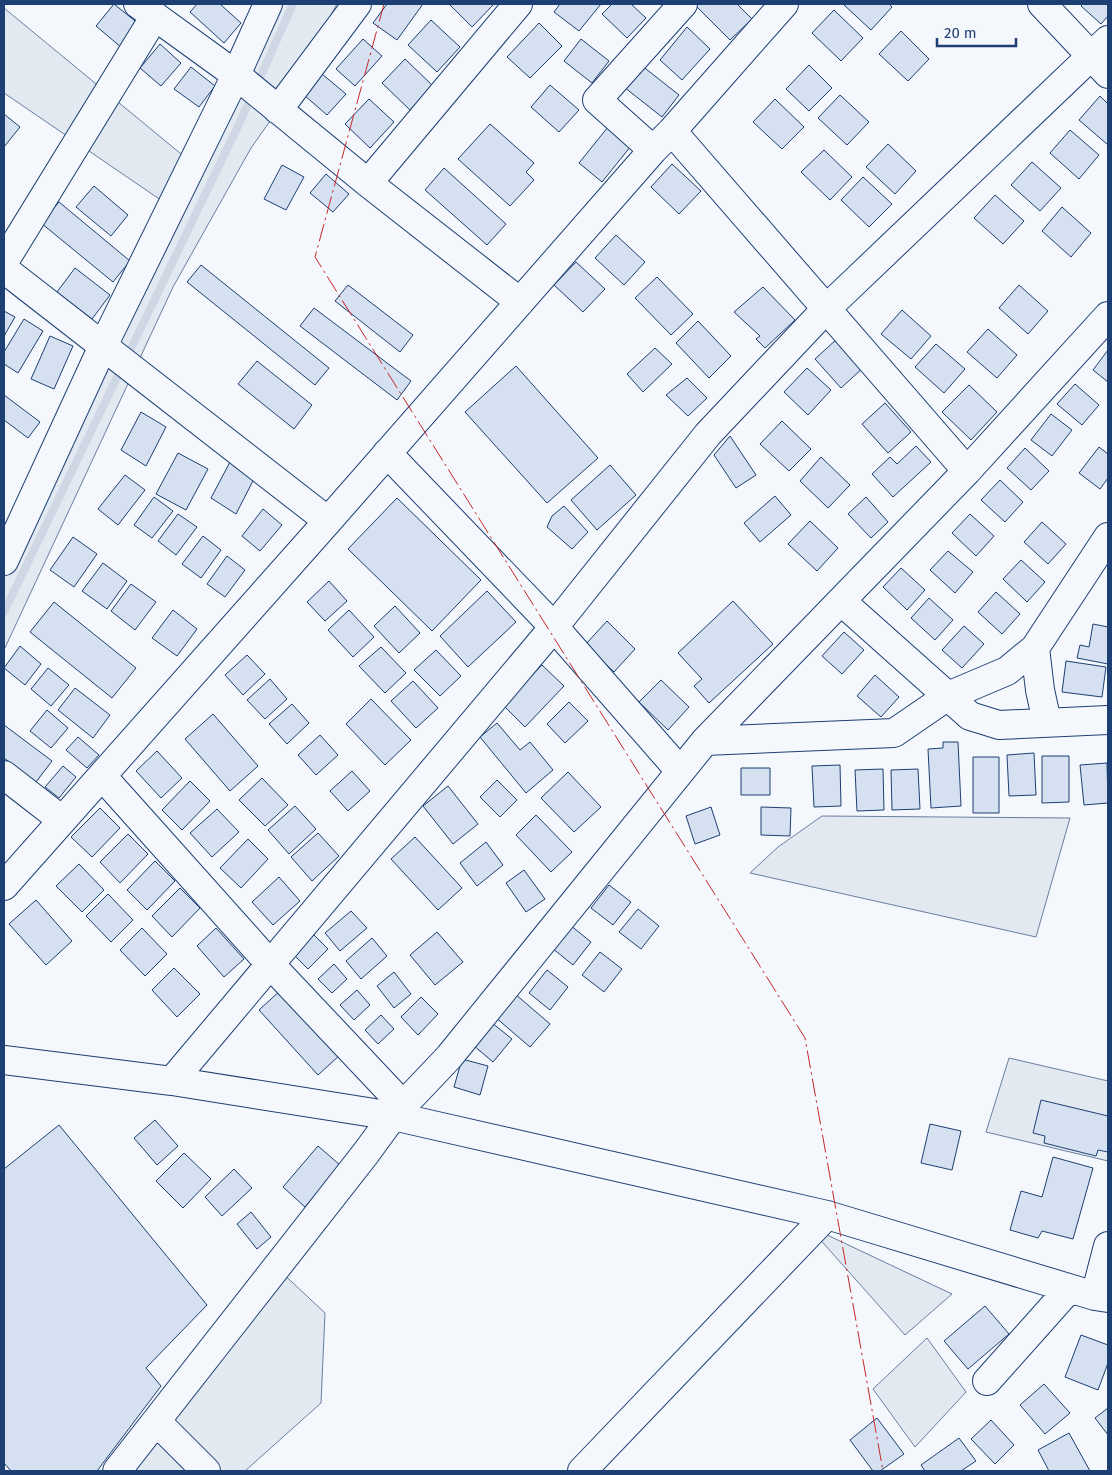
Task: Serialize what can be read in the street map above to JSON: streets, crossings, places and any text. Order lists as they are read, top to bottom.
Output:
{
  "scale_bar": "20 m"
}
